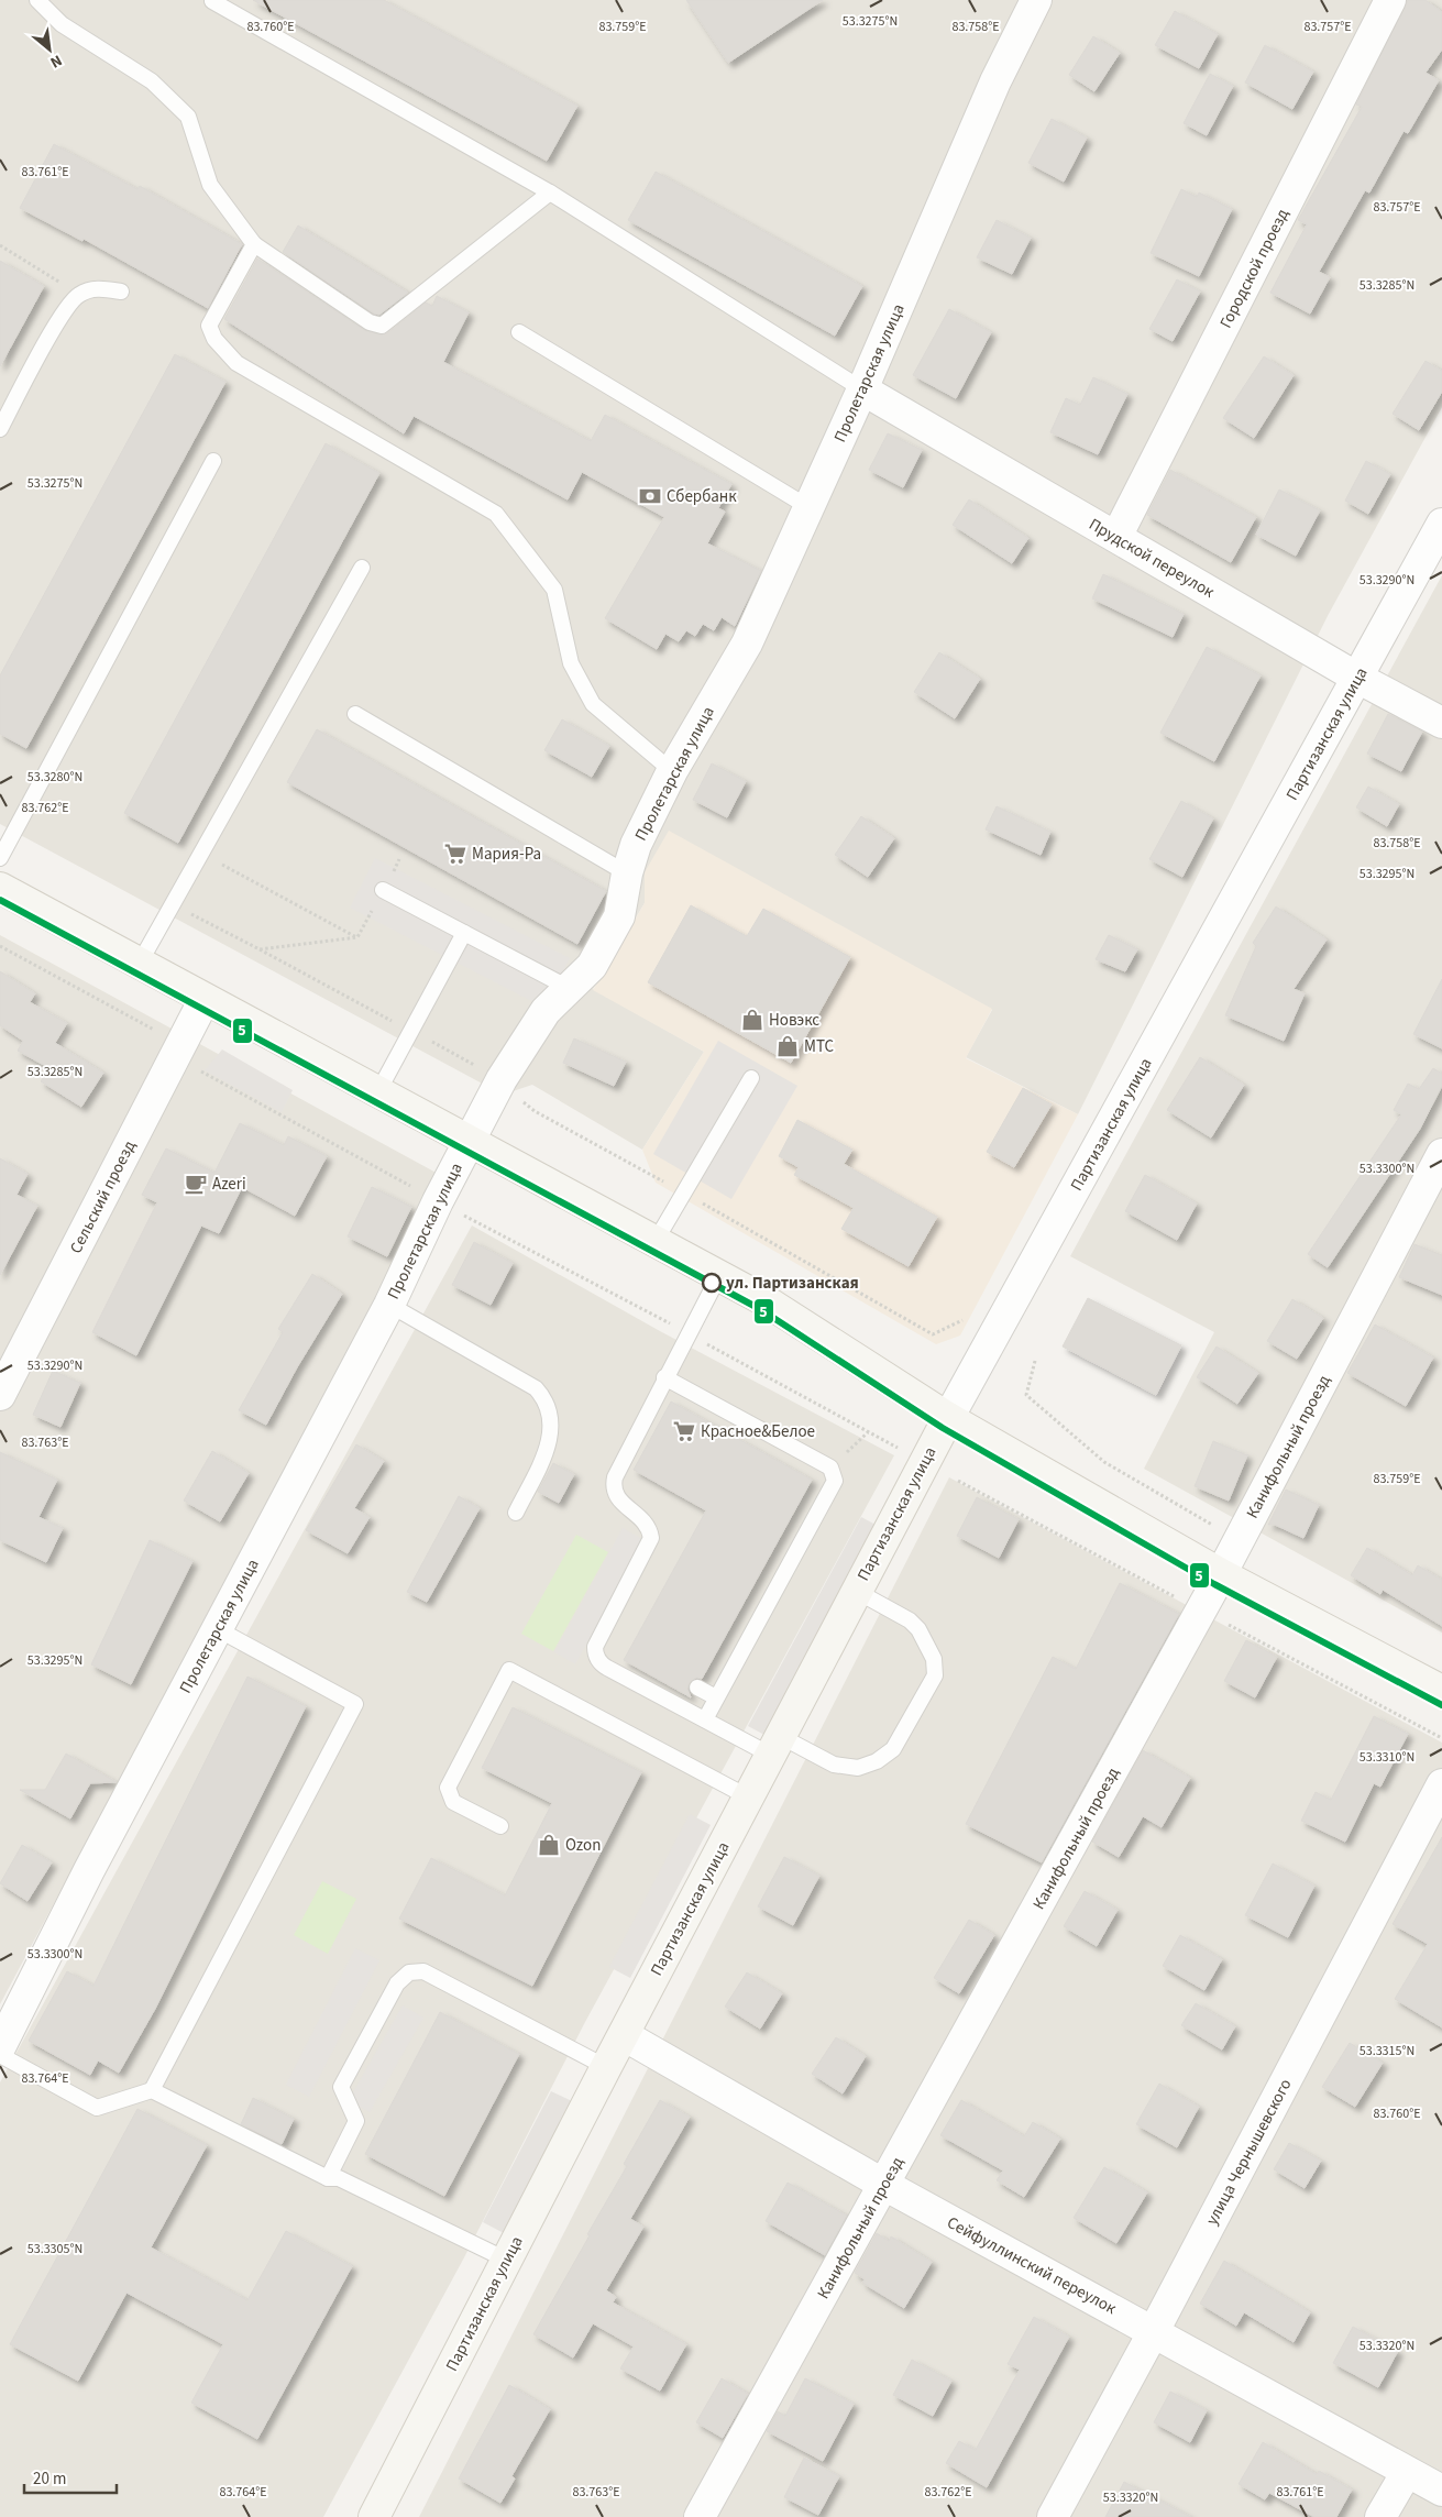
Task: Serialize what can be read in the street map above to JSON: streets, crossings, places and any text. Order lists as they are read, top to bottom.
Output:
{
  "streets": {
    "main road": ["Партизанская улица"],
    "street": [
      "Городской проезд",
      "Пролетарская улица",
      "Прудской переулок",
      "Сельский проезд",
      "Канифольный проезд",
      "улица Чернышевского",
      "Сейфуллинский переулок"
    ]
  },
  "crossings": [
    ["Городской проезд", "Прудской переулок"],
    ["Пролетарская улица", "Прудской переулок"],
    ["Прудской переулок", "Партизанская улица"],
    ["Партизанская улица", "Сейфуллинский переулок"],
    ["Канифольный проезд", "Сейфуллинский переулок"],
    ["улица Чернышевского", "Сейфуллинский переулок"]
  ],
  "places": {
    "bank": ["Сбербанк"],
    "supermarket": ["Мария-Ра", "Красное&Белое"],
    "shop": ["Новэкс", "МТС", "Ozon"],
    "cafe": ["Azeri"],
    "other": ["ул. Партизанская"]
  },
  "lines": ["transit line 5"],
  "scale_bar": "20 m",
  "north": "bottom right",
  "coordinates": [
    "53.3275°N",
    "83.760°E",
    "83.759°E",
    "83.758°E",
    "83.757°E",
    "83.761°E",
    "53.3285°N",
    "53.3290°N",
    "53.3280°N",
    "83.762°E",
    "53.3295°N",
    "53.3300°N",
    "83.763°E",
    "53.3310°N",
    "53.3315°N",
    "83.764°E",
    "53.3305°N",
    "53.3320°N"
  ]
}
